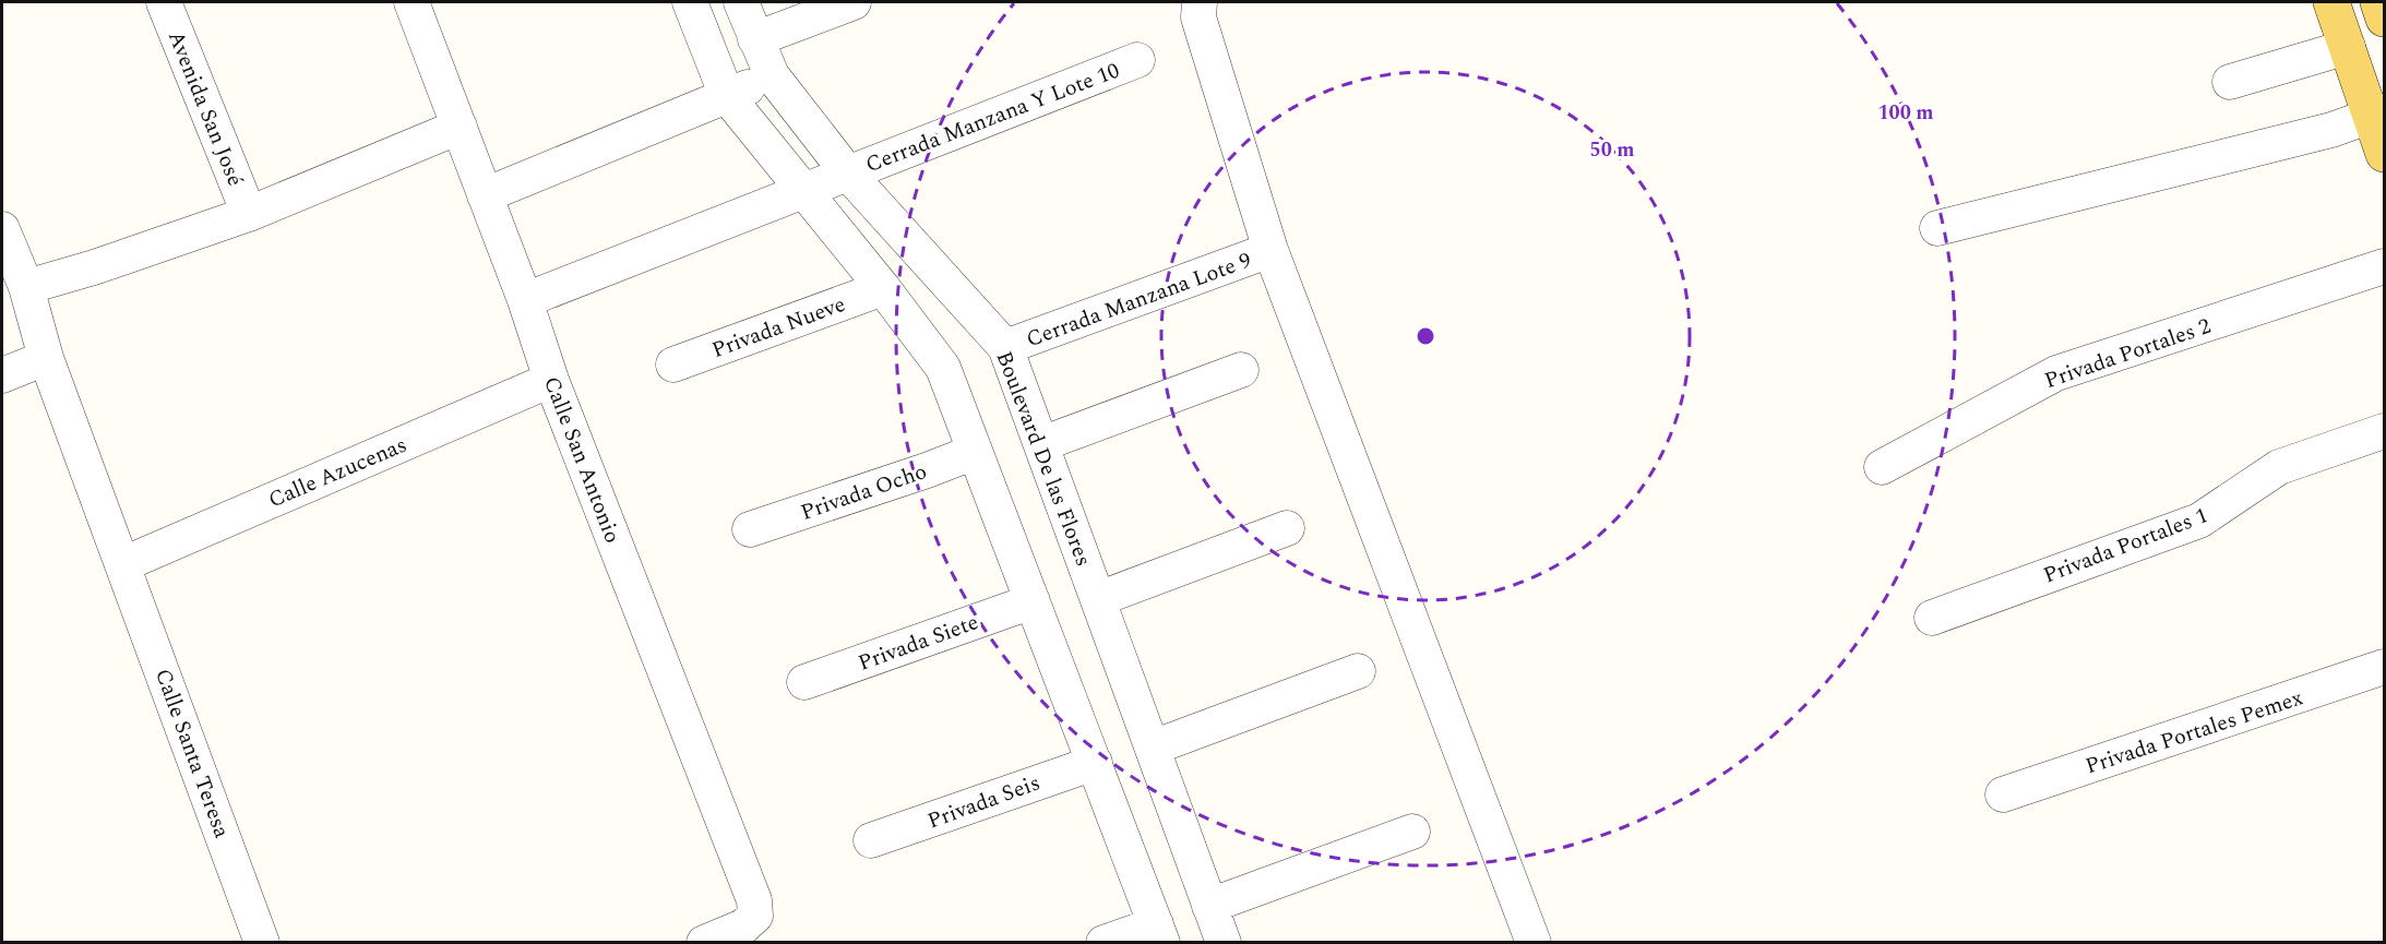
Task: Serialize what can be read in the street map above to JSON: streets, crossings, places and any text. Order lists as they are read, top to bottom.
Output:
{
  "streets": {
    "street": [
      "Avenida San José",
      "Cerrada Manzana Y Lote 10",
      "Cerrada Manzana Lote 9",
      "Privada Nueve",
      "Privada Portales 2",
      "Boulevard De las Flores",
      "Calle San Antonio",
      "Calle Azucenas",
      "Privada Ocho",
      "Privada Portales 1",
      "Privada Siete",
      "Privada Portales Pemex",
      "Calle Santa Teresa",
      "Privada Seis"
    ]
  },
  "crossings": [
    ["Cerrada Manzana Y Lote 10", "Boulevard De las Flores"],
    ["Cerrada Manzana Lote 9", "Boulevard De las Flores"],
    ["Calle San Antonio", "Calle Azucenas"],
    ["Calle Azucenas", "Calle Santa Teresa"]
  ],
  "rings": ["100 m", "50 m"]
}
